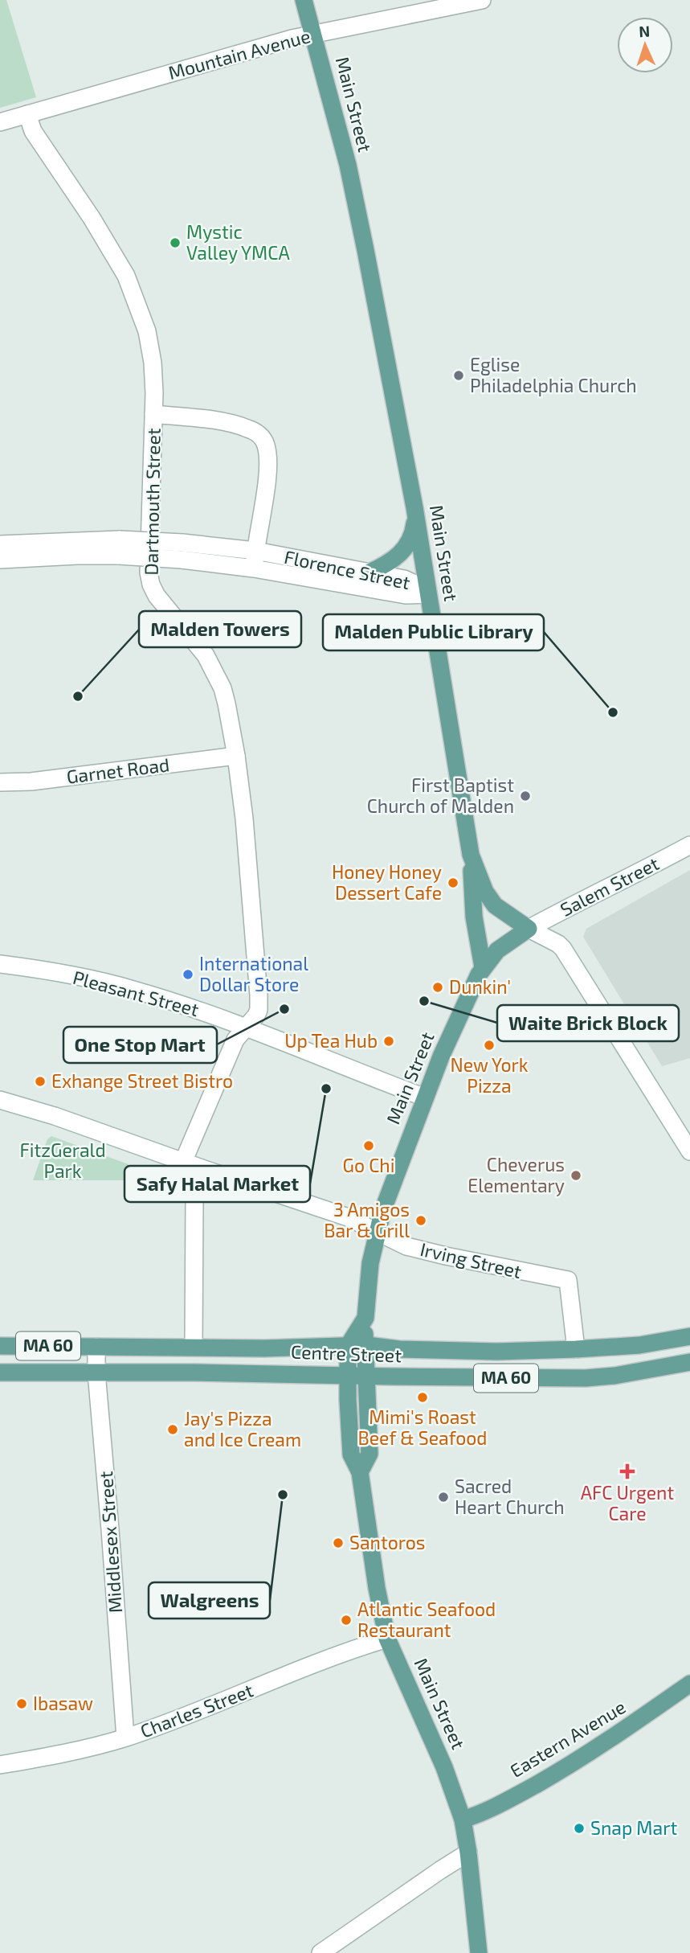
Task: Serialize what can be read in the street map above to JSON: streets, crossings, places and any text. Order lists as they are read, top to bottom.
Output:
{
  "streets": {
    "main road": [
      "Main Street",
      "MA 60",
      "Centre Street",
      "Eastern Avenue"
    ],
    "street": [
      "Mountain Avenue",
      "Dartmouth Street",
      "Florence Street",
      "Garnet Road",
      "Salem Street",
      "Pleasant Street",
      "Irving Street",
      "Middlesex Street",
      "Charles Street"
    ]
  },
  "crossings": [
    ["Mountain Avenue", "Main Street"],
    ["Mountain Avenue", "Dartmouth Street"],
    ["Main Street", "Florence Street"],
    ["Main Street", "Salem Street"],
    ["Main Street", "Pleasant Street"],
    ["Main Street", "Irving Street"],
    ["Main Street", "Centre Street"],
    ["Main Street", "Charles Street"],
    ["Main Street", "Eastern Avenue"],
    ["Dartmouth Street", "Garnet Road"],
    ["Dartmouth Street", "Pleasant Street"],
    ["Irving Street", "Centre Street"],
    ["Centre Street", "Middlesex Street"],
    ["Middlesex Street", "Charles Street"]
  ],
  "parks": ["FitzGerald Park"],
  "places": {
    "other": [
      "Mystic Valley YMCA",
      "Eglise Philadelphia Church",
      "Malden Towers",
      "Malden Public Library",
      "First Baptist Church of Malden",
      "Honey Honey Dessert Cafe",
      "International Dollar Store",
      "Dunkin'",
      "Waite Brick Block",
      "One Stop Mart",
      "Up Tea Hub",
      "New York Pizza",
      "Exhange Street Bistro",
      "Safy Halal Market",
      "Go Chi",
      "Cheverus Elementary",
      "3 Amigos Bar & Grill",
      "Mimi's Roast Beef & Seafood",
      "Jay's Pizza and Ice Cream",
      "Walgreens",
      "Sacred Heart Church",
      "Santoros",
      "Atlantic Seafood Restaurant",
      "Ibasaw",
      "Snap Mart"
    ],
    "health": ["AFC Urgent Care"]
  },
  "north": "top"
}
